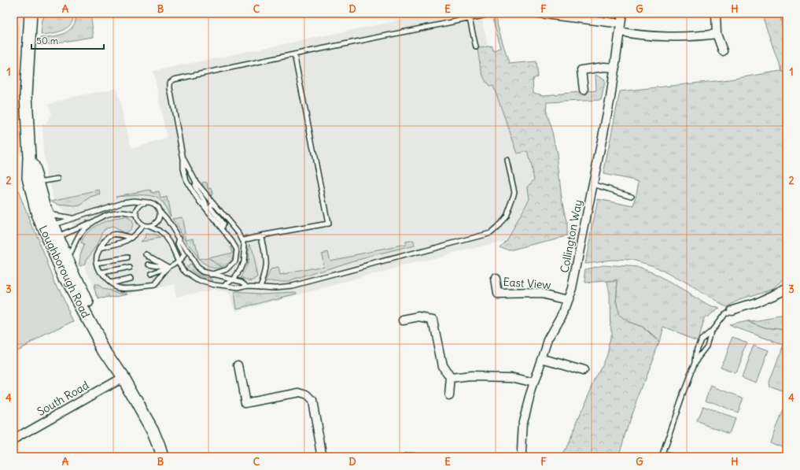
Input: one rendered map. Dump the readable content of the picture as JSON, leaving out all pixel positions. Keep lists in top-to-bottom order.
{
  "streets": {
    "main road": ["Loughborough Road"],
    "street": ["Collington Way", "East View", "South Road"]
  },
  "crossings": [
    ["Collington Way", "East View"],
    ["Loughborough Road", "South Road"]
  ],
  "scale_bar": "50 m",
  "grid": {
    "columns": [
      "A",
      "B",
      "C",
      "D",
      "E",
      "F",
      "G",
      "H"
    ],
    "rows": [
      "1",
      "2",
      "3",
      "4"
    ]
  }
}
